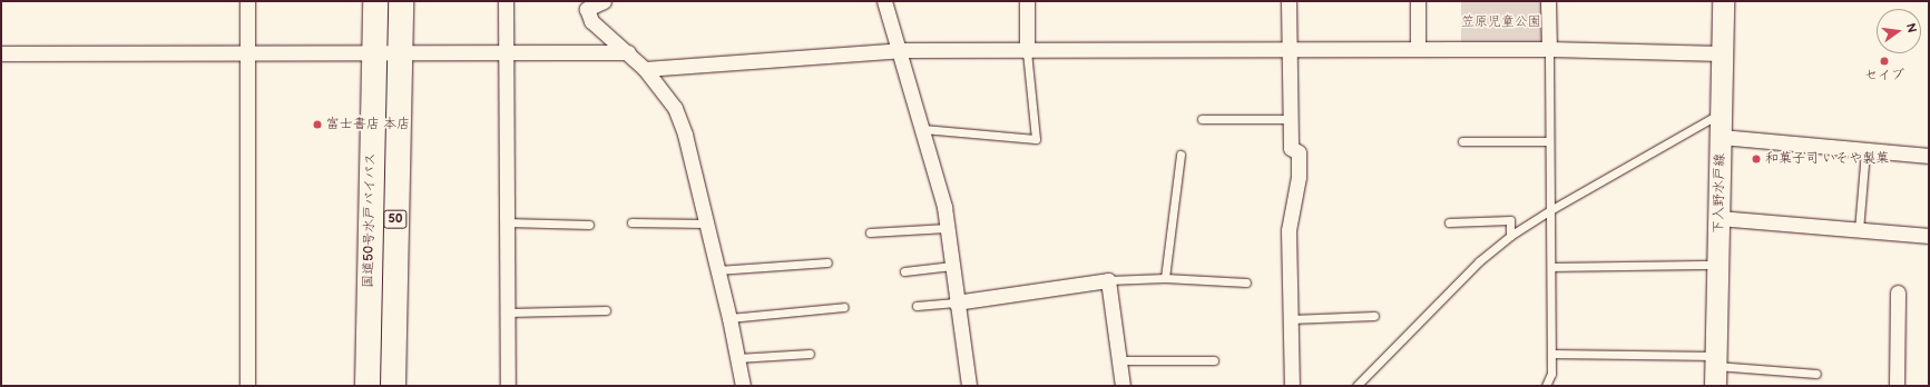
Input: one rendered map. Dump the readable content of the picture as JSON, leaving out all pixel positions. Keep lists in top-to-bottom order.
{
  "streets": {
    "highway": ["50", "国道50号水戸バイパス"],
    "main road": ["下入野水戸線"]
  },
  "parks": ["笠原児童公園"],
  "places": ["セイブ", "富士書店 本店", "和菓子司 いそや製菓"],
  "north": "right"
}
